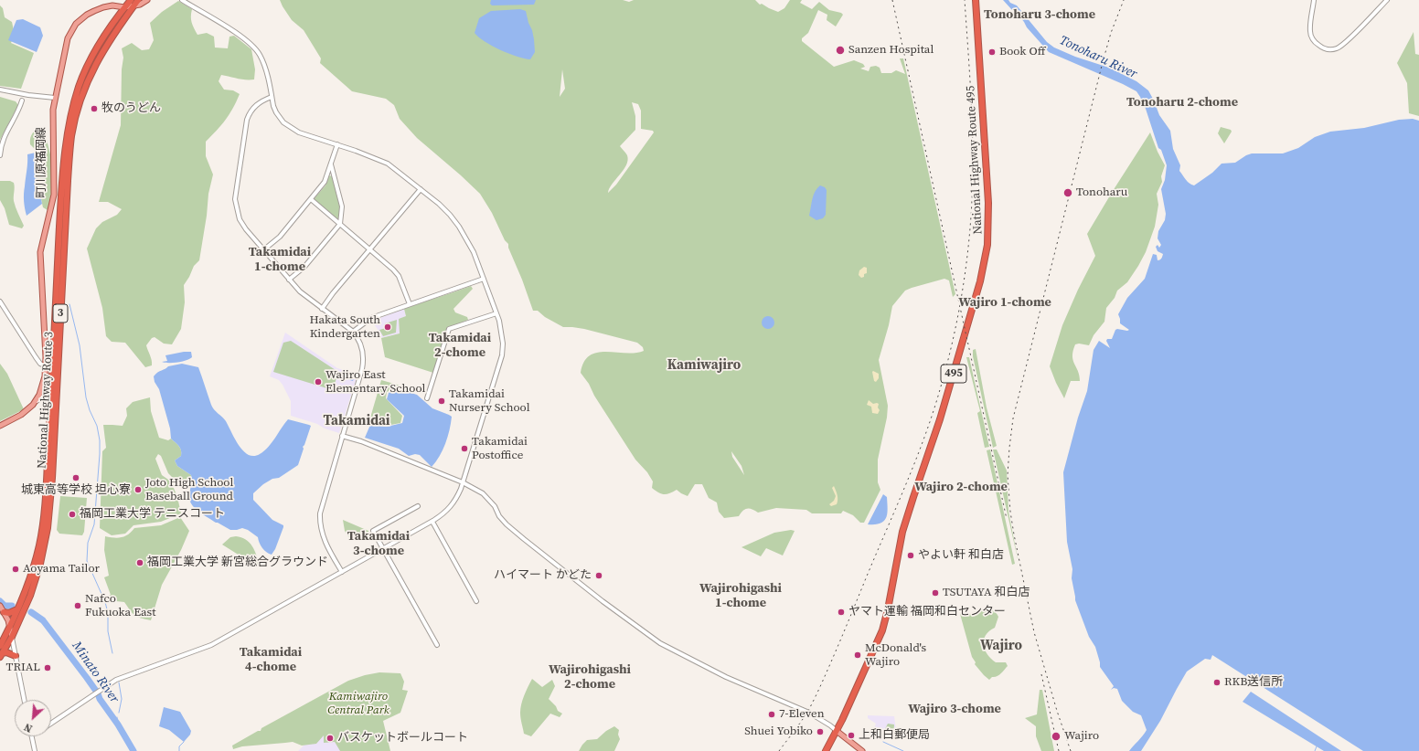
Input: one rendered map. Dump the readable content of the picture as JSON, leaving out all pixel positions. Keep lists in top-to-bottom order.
{
  "streets": {
    "highway": [
      "National Highway Route 495",
      "3",
      "495",
      "National Highway Route 3"
    ],
    "main road": ["町川原福岡線"]
  },
  "crossings": [
    ["町川原福岡線", "National Highway Route 3"]
  ],
  "districts": [
    "Tonoharu 3-chome",
    "Tonoharu 2-chome",
    "Takamidai 1-chome",
    "Wajiro 1-chome",
    "Takamidai 2-chome",
    "Kamiwajiro",
    "Takamidai",
    "Wajiro 2-chome",
    "Takamidai 3-chome",
    "Wajirohigashi 1-chome",
    "Wajiro",
    "Takamidai 4-chome",
    "Wajirohigashi 2-chome",
    "Wajiro 3-chome"
  ],
  "water": ["Tonoharu River", "Minato River"],
  "parks": ["Kamiwajiro Central Park"],
  "places": [
    "Sanzen Hospital",
    "Book Off",
    "牧のうどん",
    "Tonoharu",
    "Hakata South Kindergarten",
    "Wajiro East Elementary School",
    "Takamidai Nursery School",
    "Takamidai Postoffice",
    "城東高等学校 坦心寮",
    "Joto High School Baseball Ground",
    "福岡工業大学 テニスコート",
    "やよい軒 和白店",
    "福岡工業大学 新宮総合グラウンド",
    "Aoyama Tailor",
    "ハイマート かどた",
    "TSUTAYA 和白店",
    "Nafco Fukuoka East",
    "ヤマト運輸 福岡和白センター",
    "McDonald's Wajiro",
    "TRIAL",
    "RKB送信所",
    "7-Eleven",
    "Shuei Yobiko",
    "上和白郵便局",
    "Wajiro",
    "バスケットボールコート"
  ],
  "north": "bottom left"
}
